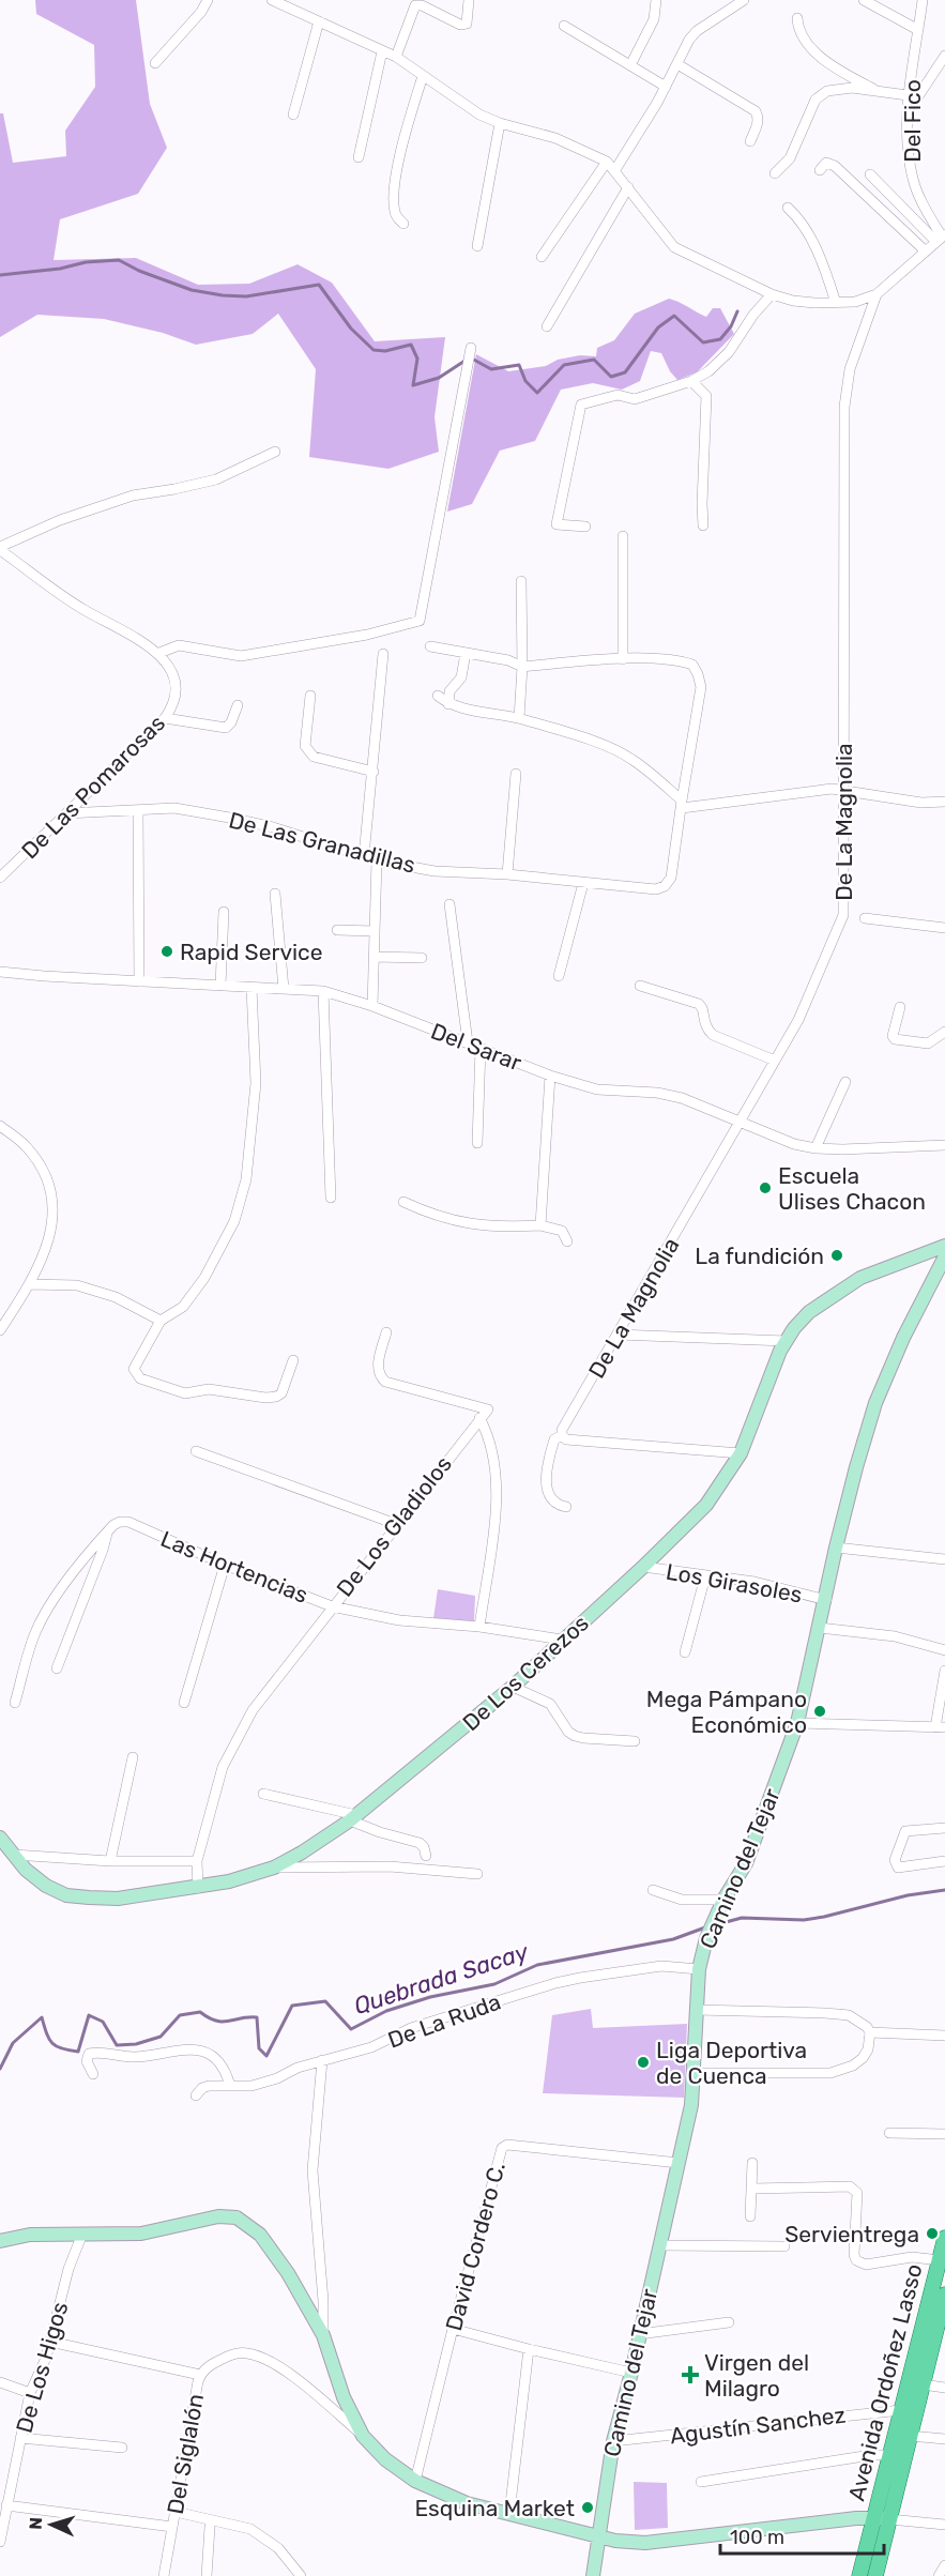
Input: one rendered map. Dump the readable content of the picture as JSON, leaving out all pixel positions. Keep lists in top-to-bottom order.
{
  "streets": {
    "main road": ["Avenida Ordoñez Lasso"],
    "street": [
      "Del Fico",
      "De Las Pomarosas",
      "De La Magnolia",
      "De Las Granadillas",
      "Del Sarar",
      "De Los Gladiolos",
      "Las Hortencias",
      "Los Girasoles",
      "De Los Cerezos",
      "Camino del Tejar",
      "De La Ruda",
      "David Cordero C.",
      "De Los Higos",
      "Agustín Sanchez",
      "Del Siglalón"
    ]
  },
  "crossings": [
    ["De Las Pomarosas", "De Las Granadillas"],
    ["De La Magnolia", "Del Sarar"],
    ["De Los Gladiolos", "Las Hortencias"],
    ["De Los Gladiolos", "De Los Cerezos"],
    ["Las Hortencias", "De Los Cerezos"],
    ["Los Girasoles", "De Los Cerezos"],
    ["Los Girasoles", "Camino del Tejar"],
    ["Camino del Tejar", "De La Ruda"],
    ["Camino del Tejar", "David Cordero C."],
    ["Camino del Tejar", "Agustín Sanchez"],
    ["Avenida Ordoñez Lasso", "Agustín Sanchez"]
  ],
  "water": ["Quebrada Sacay"],
  "places": {
    "other": [
      "Rapid Service",
      "Escuela Ulises Chacon",
      "La fundición",
      "Mega Pámpano Económico",
      "Liga Deportiva de Cuenca",
      "Servientrega",
      "Esquina Market"
    ],
    "health": ["Virgen del Milagro"]
  },
  "scale_bar": "100 m",
  "north": "left"
}
